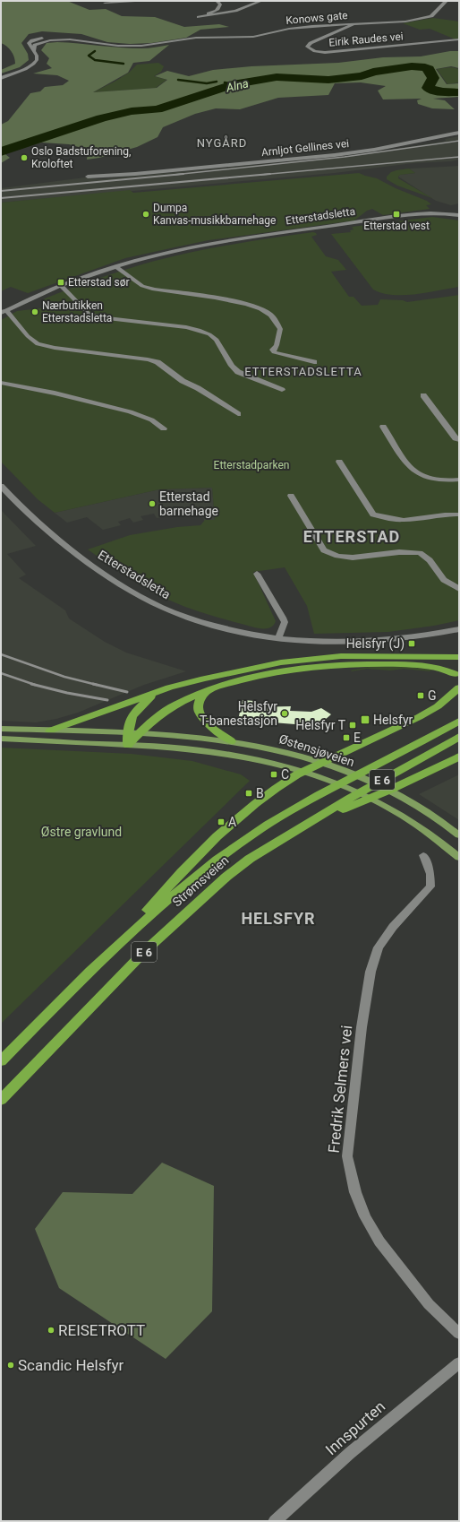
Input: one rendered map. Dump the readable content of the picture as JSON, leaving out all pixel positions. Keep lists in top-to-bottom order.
{
  "streets": {
    "highway": ["E 6", "Strømsveien"],
    "main road": ["Østensjøveien"],
    "street": [
      "Konows gate",
      "Eirik Raudes vei",
      "Arnljot Gellines vei",
      "Etterstadsletta",
      "Fredrik Selmers vei",
      "Innspurten"
    ]
  },
  "crossings": [
    ["Konows gate", "Eirik Raudes vei"]
  ],
  "districts": [
    "NYGÅRD",
    "ETTERSTADSLETTA",
    "ETTERSTAD",
    "HELSFYR"
  ],
  "water": ["Alna"],
  "parks": ["Etterstadparken", "Østre gravlund"],
  "places": {
    "other": [
      "Oslo Badstuforening, Kroloftet",
      "Dumpa Kanvas-musikkbarnehage",
      "Nærbutikken Etterstadsletta",
      "Etterstad barnehage",
      "Helsfyr T-banestasjon",
      "REISETROTT",
      "Scandic Helsfyr"
    ],
    "transit": [
      "Etterstad vest",
      "Etterstad sør",
      "Helsfyr (J)",
      "G",
      "Helsfyr",
      "Helsfyr T",
      "E",
      "C",
      "B",
      "A"
    ]
  }
}
